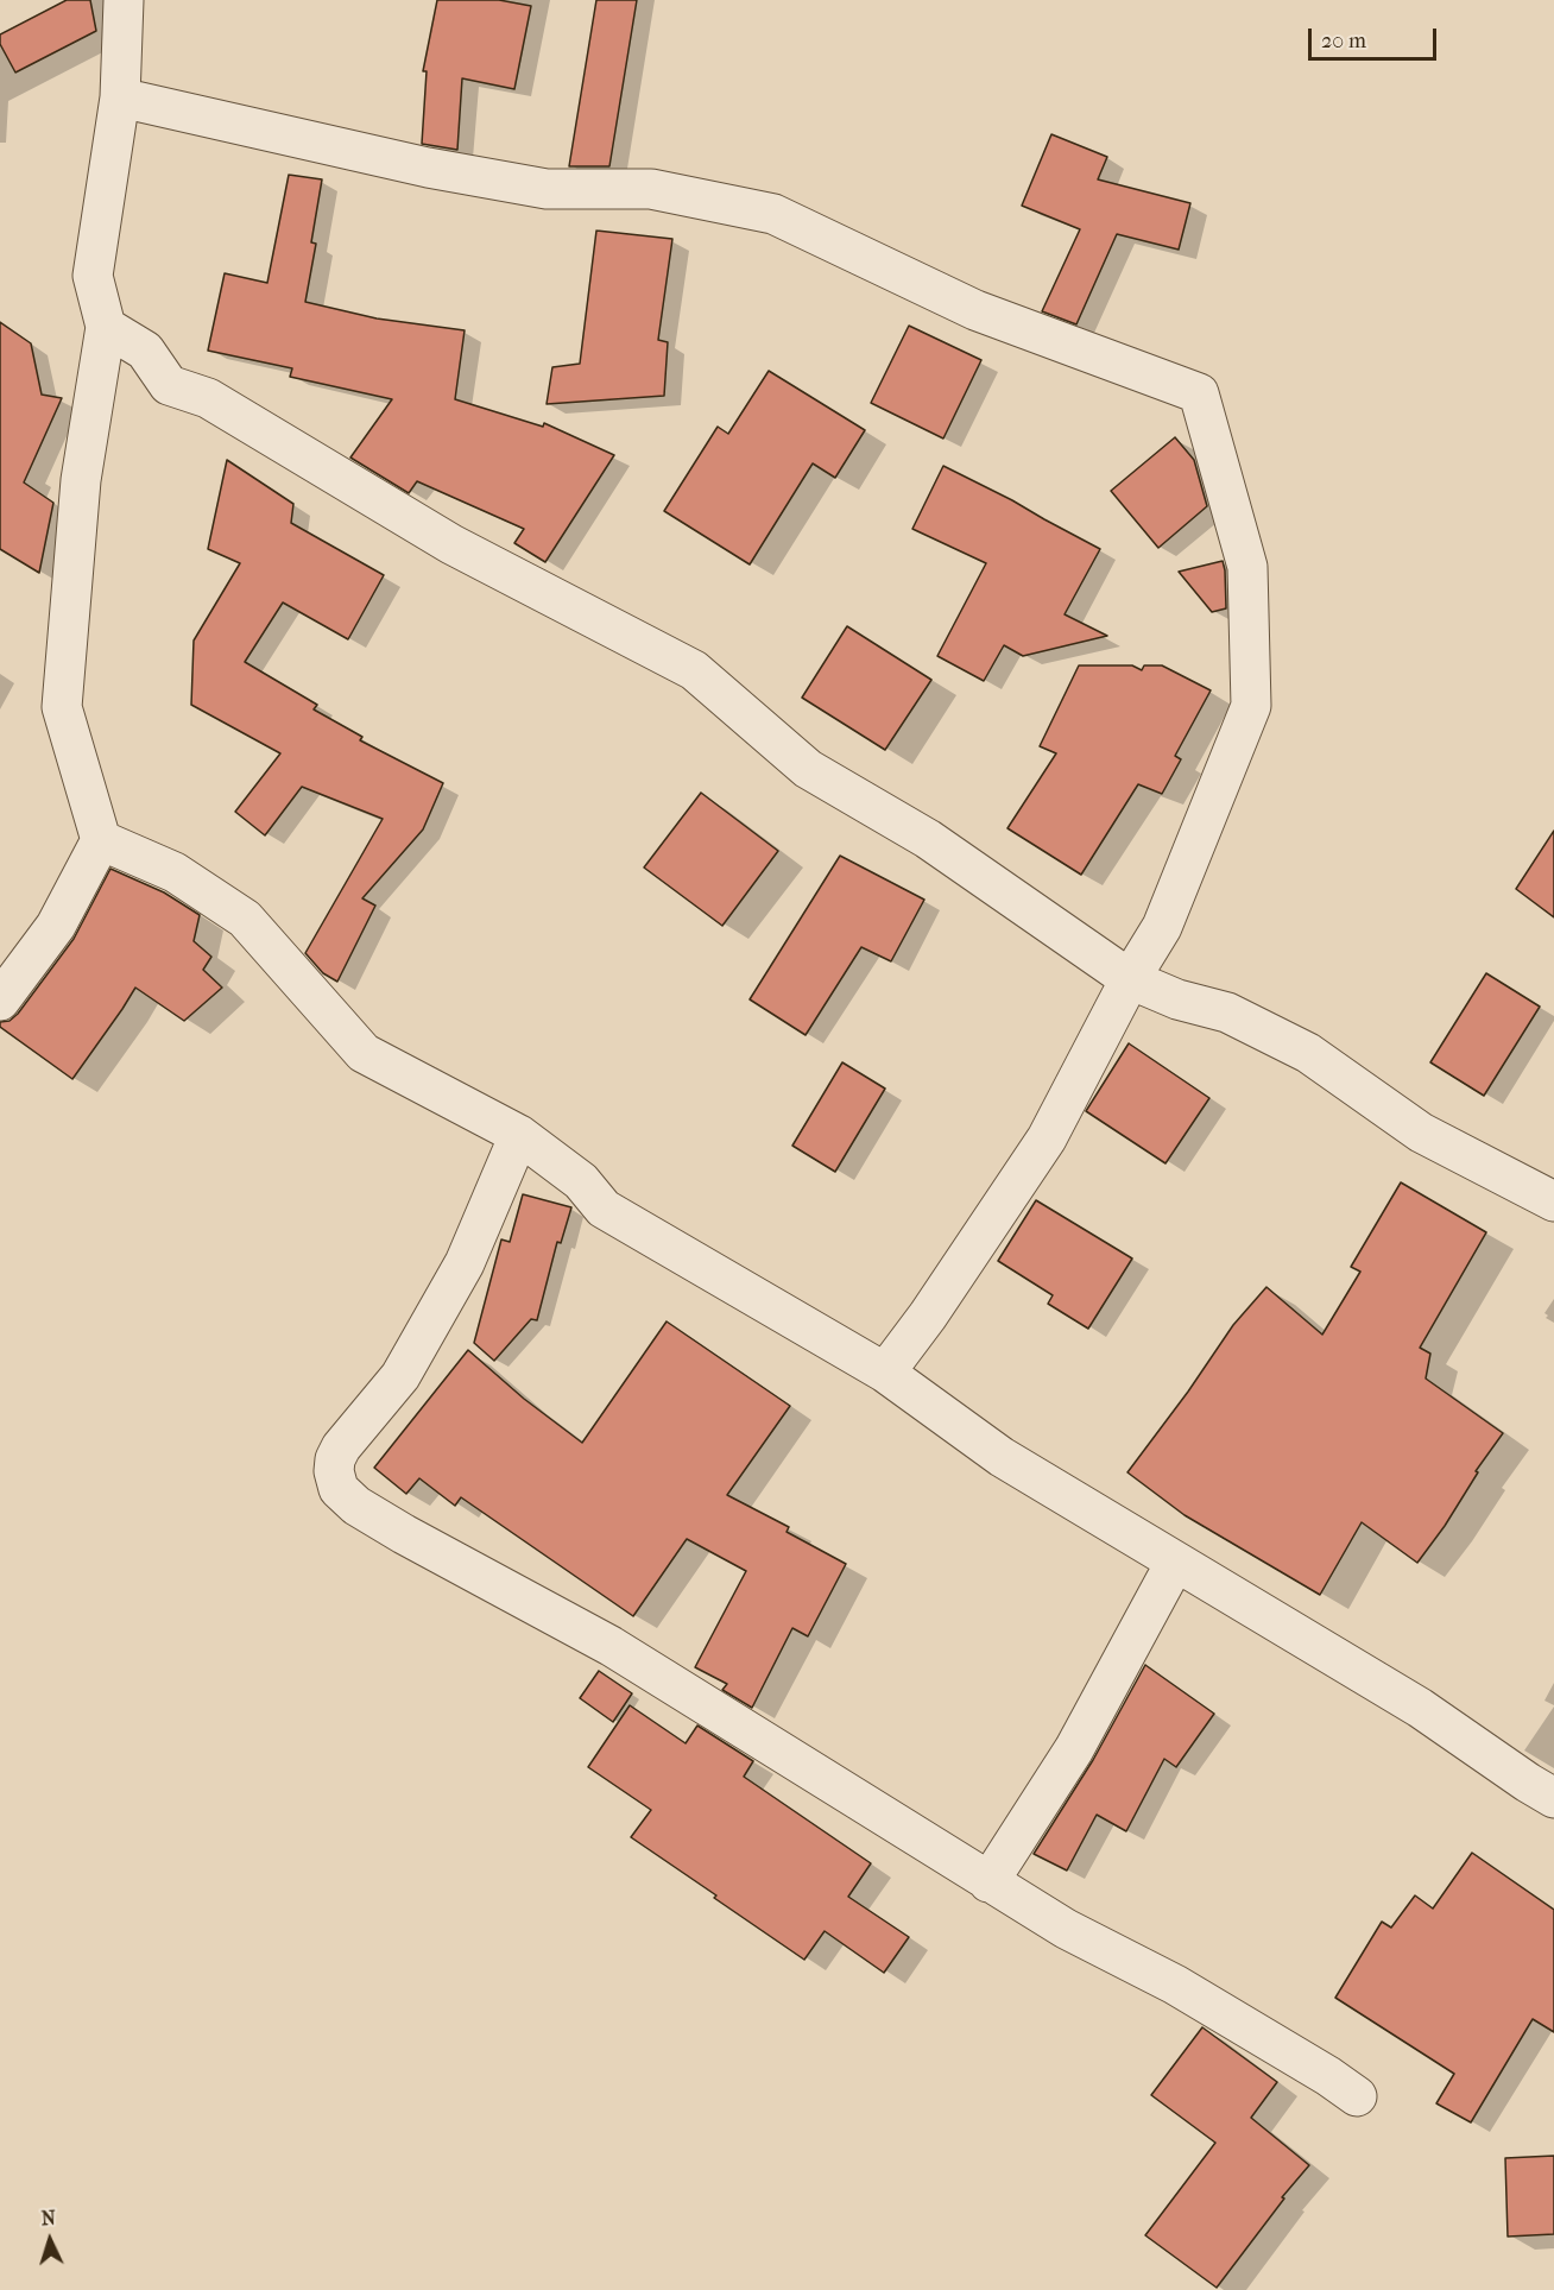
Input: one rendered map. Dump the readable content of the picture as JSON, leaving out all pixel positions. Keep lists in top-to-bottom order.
{
  "scale_bar": "20 m",
  "north": "top"
}
